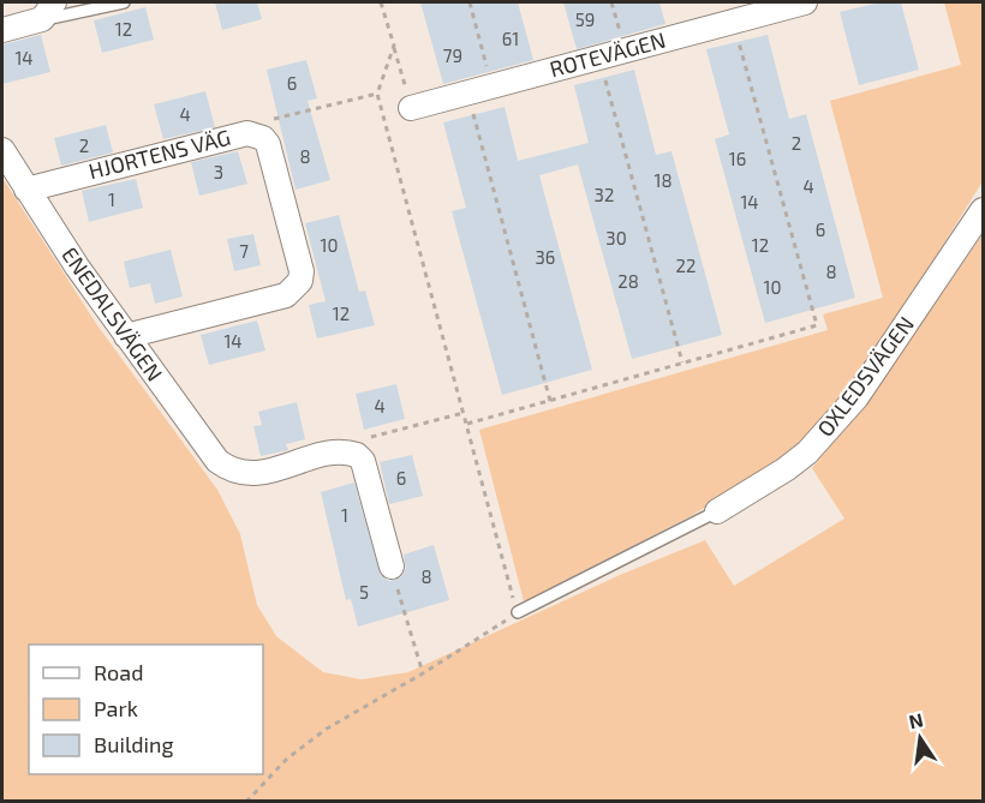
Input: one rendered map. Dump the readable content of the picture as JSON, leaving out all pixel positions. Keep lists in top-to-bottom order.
{
  "streets": {
    "street": [
      "ROTEVÄGEN",
      "HJORTENS VÄG",
      "ENEDALSVÄGEN",
      "OXLEDSVÄGEN"
    ]
  },
  "crossings": [
    ["HJORTENS VÄG", "ENEDALSVÄGEN"]
  ],
  "house_numbers": [
    "59",
    "12",
    "61",
    "79",
    "14",
    "6",
    "4",
    "2",
    "2",
    "8",
    "16",
    "3",
    "18",
    "4",
    "32",
    "1",
    "14",
    "6",
    "30",
    "10",
    "12",
    "7",
    "36",
    "22",
    "8",
    "28",
    "10",
    "12",
    "14",
    "4",
    "6",
    "1",
    "8",
    "5"
  ],
  "legend": ["Road", "Park", "Building"],
  "north": "top"
}
